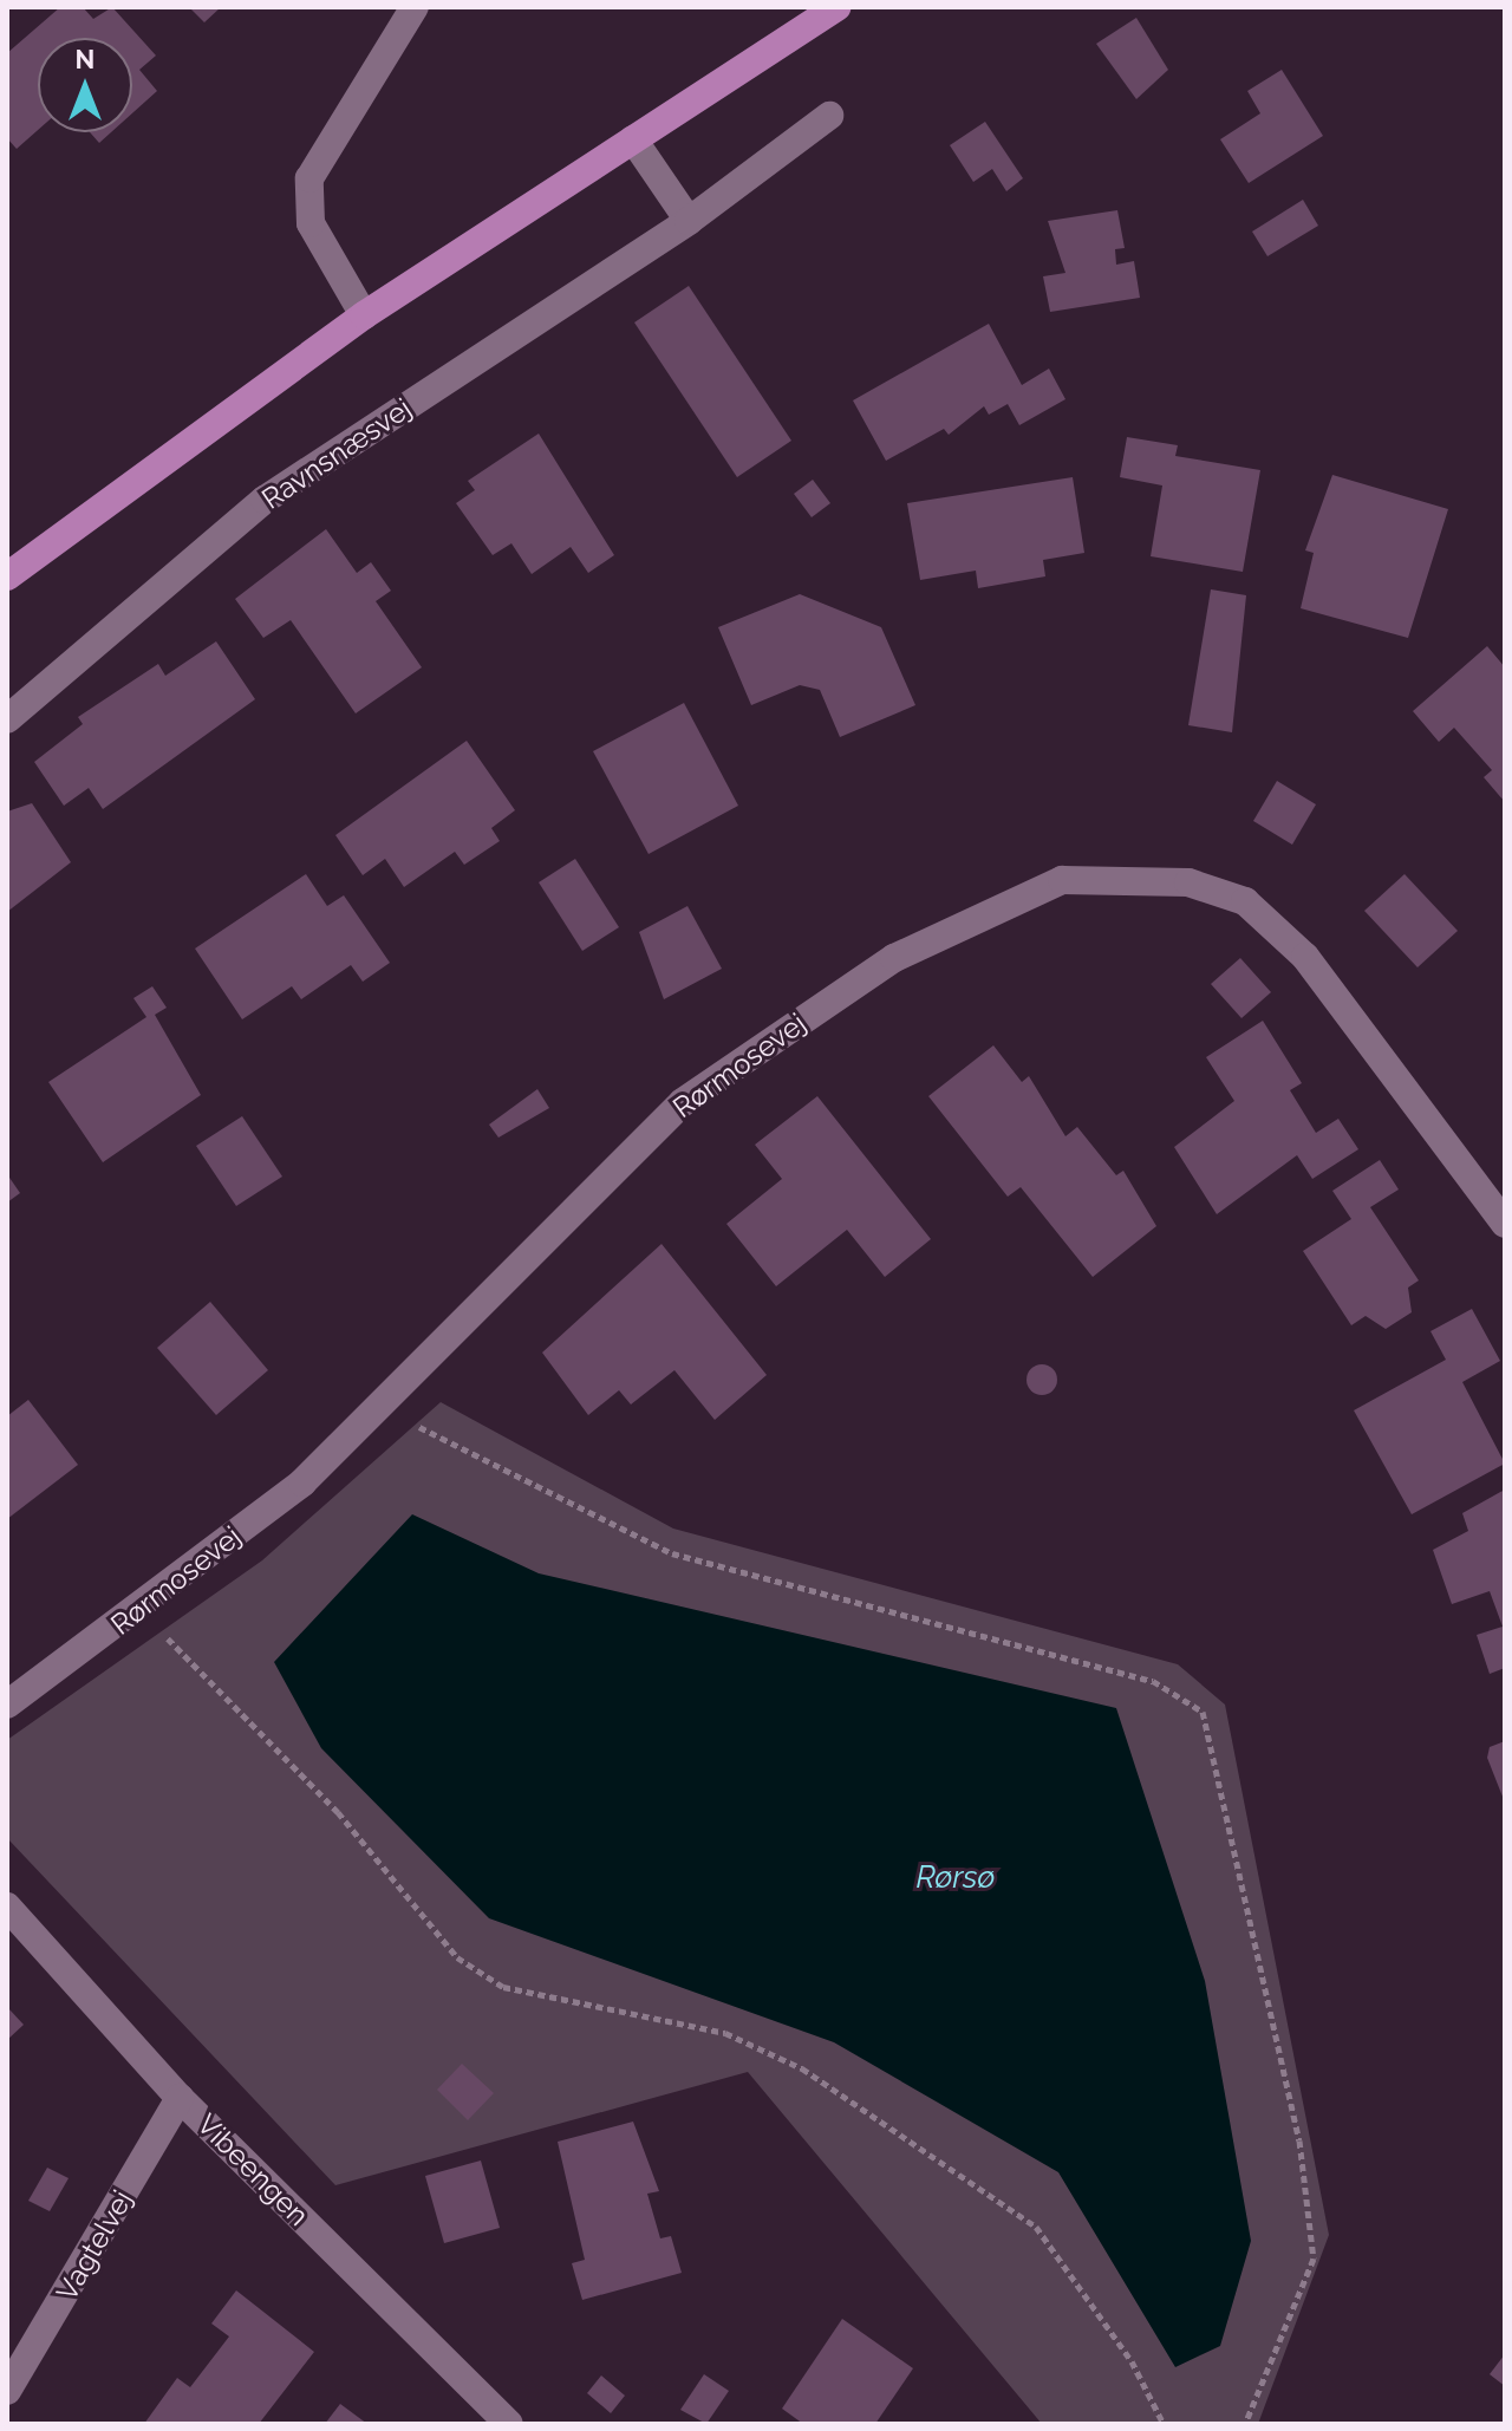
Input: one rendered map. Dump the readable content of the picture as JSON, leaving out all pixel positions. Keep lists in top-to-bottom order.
{
  "streets": {
    "street": [
      "Ravnsnæsvej",
      "Rørmosevej",
      "Vibeengen",
      "Vagtelvej"
    ]
  },
  "crossings": [
    ["Vibeengen", "Vagtelvej"]
  ],
  "water": ["Rørsø"],
  "north": "top"
}
